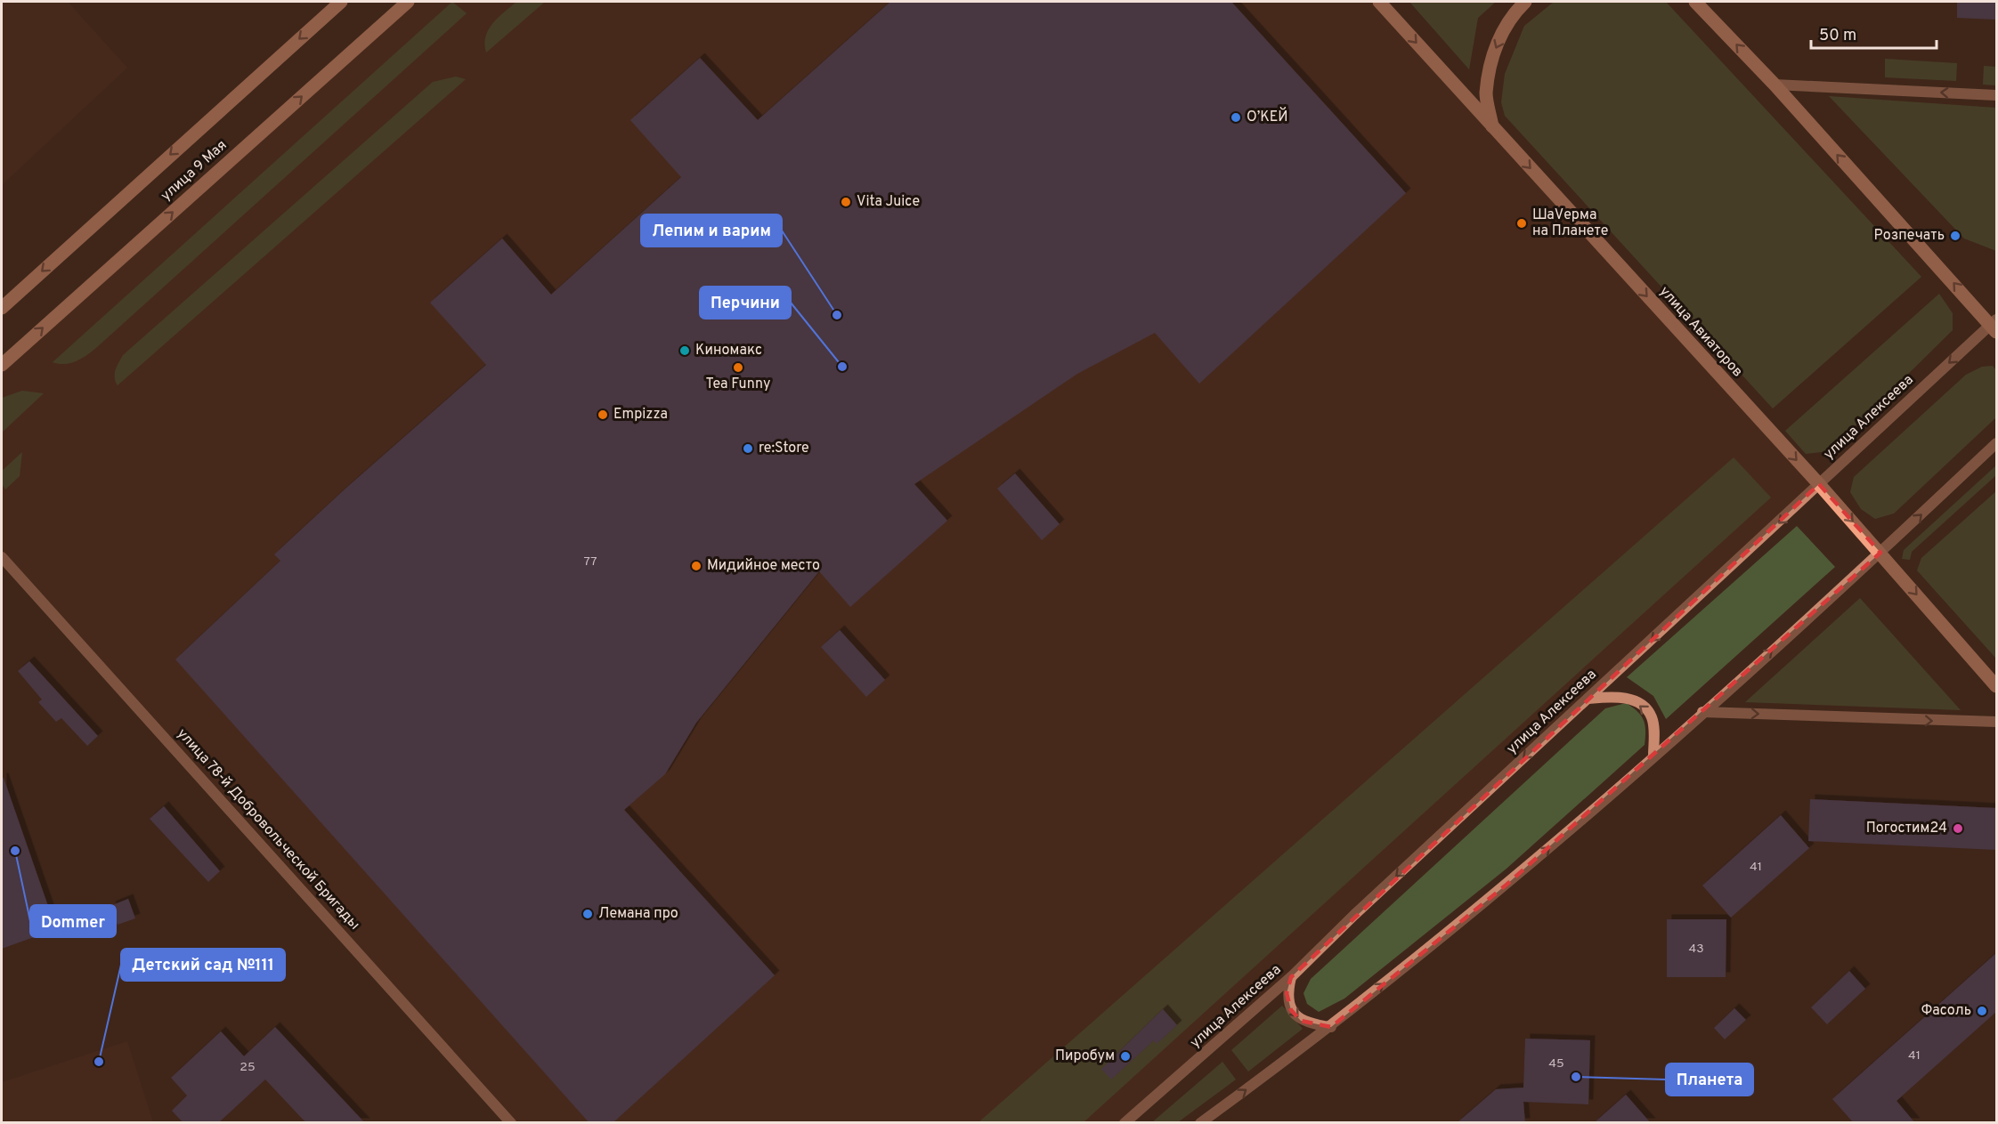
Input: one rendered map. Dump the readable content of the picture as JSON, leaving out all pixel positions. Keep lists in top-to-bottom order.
{
  "streets": {
    "main road": ["улица 9 Мая", "улица Авиаторов"],
    "street": ["улица Алексеева", "улица 78-й Добровольческой Бригады"]
  },
  "crossings": [
    ["улица Авиаторов", "улица Алексеева"]
  ],
  "one_way": ["улица Авиаторов"],
  "places": [
    "О’КЕЙ",
    "Vita Juice",
    "ШаVерма на Планете",
    "Розпечать",
    "Лепим и варим",
    "Киномакс",
    "Перчини",
    "Tea Funny",
    "Empizza",
    "re:Store",
    "Мидийное место",
    "Погостим24",
    "Dommer",
    "Лемана про",
    "Фасоль",
    "Пиробум",
    "Детский сад №111",
    "Планета"
  ],
  "house_numbers": [
    "77",
    "41",
    "43",
    "41",
    "45",
    "25"
  ],
  "scale_bar": "50 m"
}
